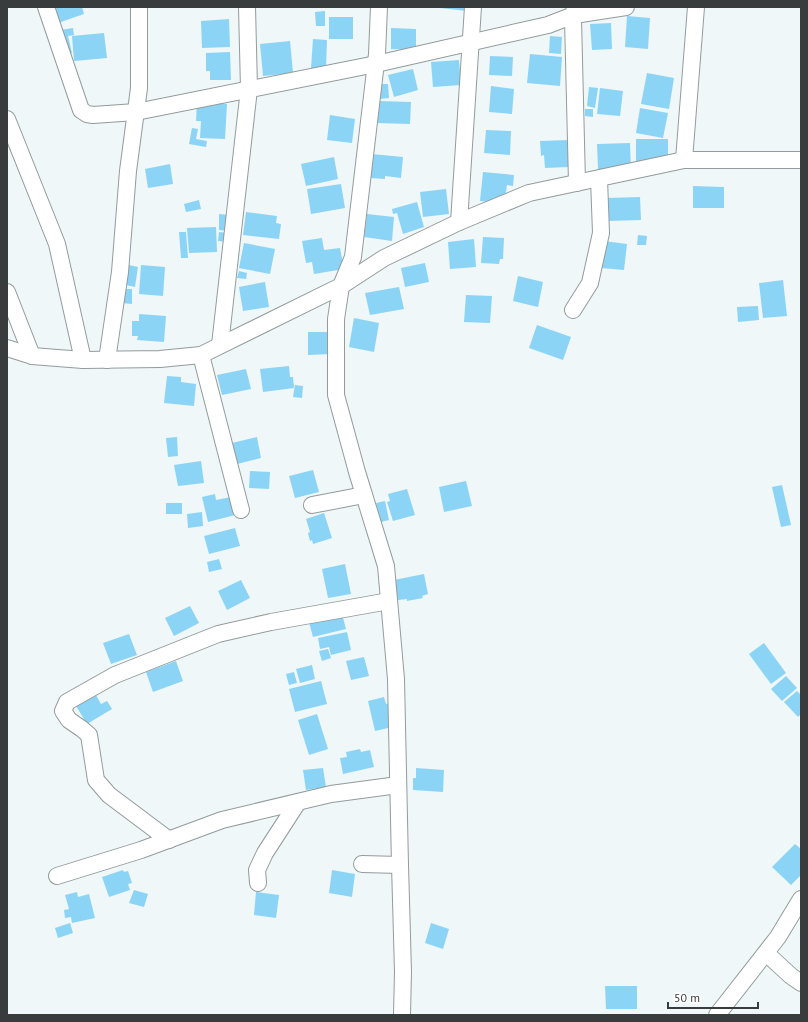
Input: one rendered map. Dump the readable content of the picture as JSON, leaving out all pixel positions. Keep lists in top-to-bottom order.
{
  "scale_bar": "50 m"
}
